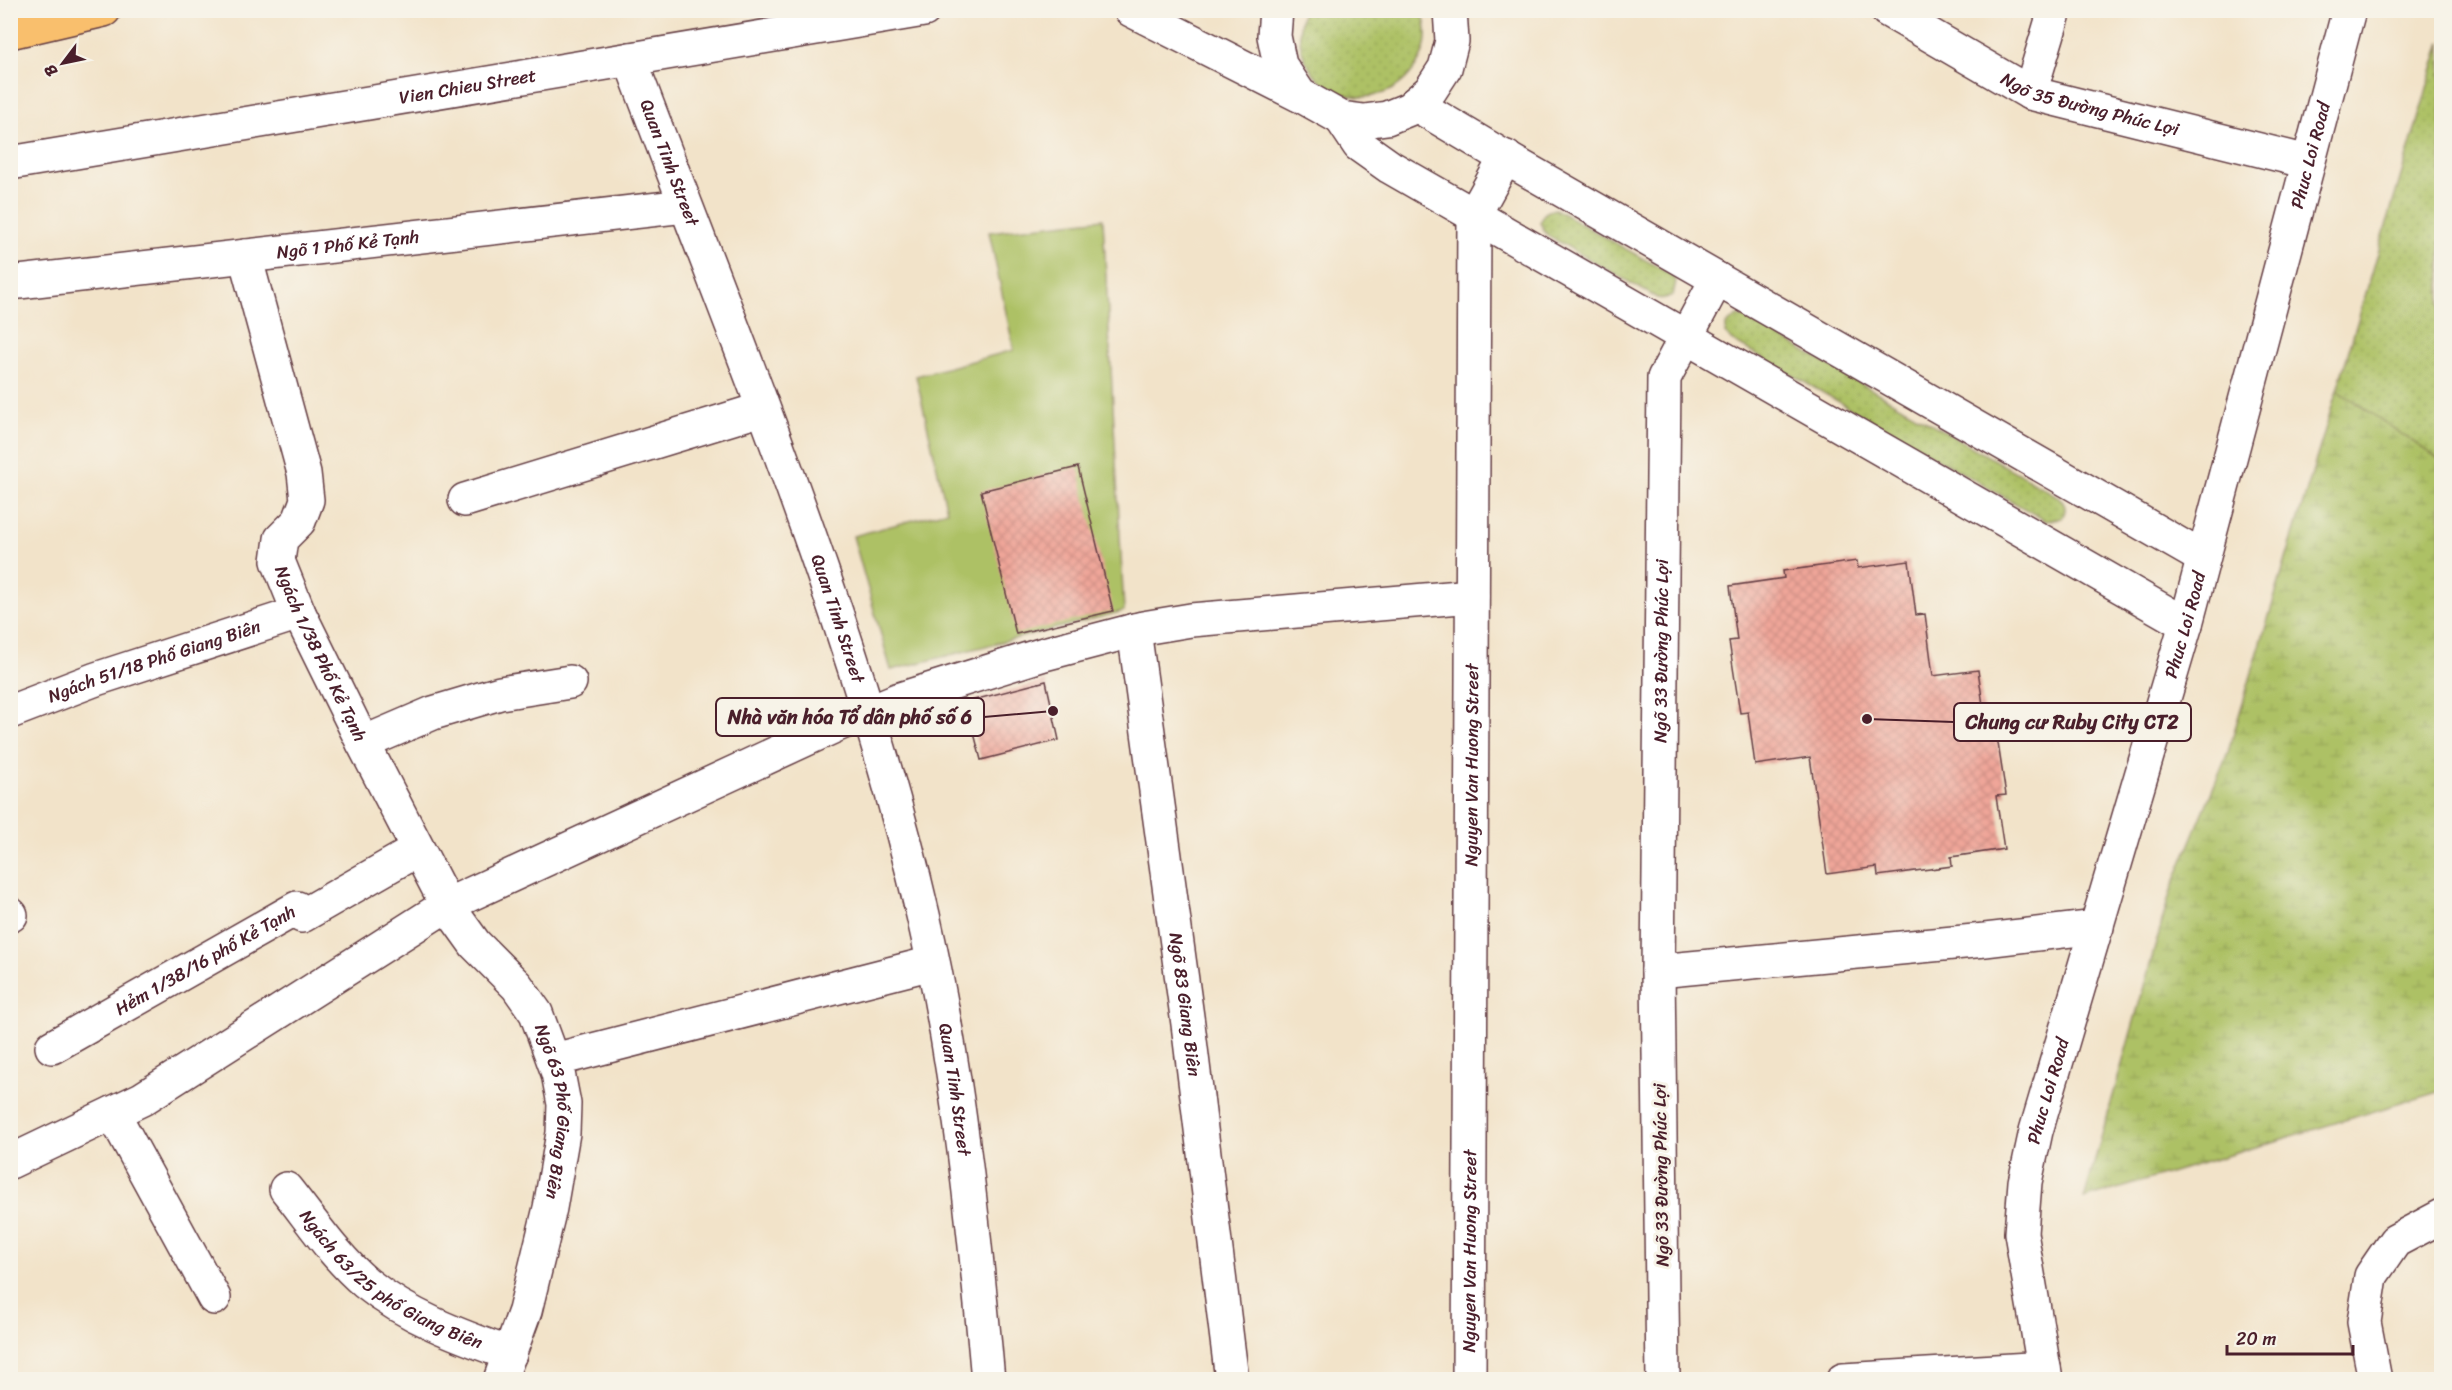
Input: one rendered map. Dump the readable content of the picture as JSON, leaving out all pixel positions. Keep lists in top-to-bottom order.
{
  "streets": {
    "street": [
      "Vien Chieu Street",
      "Ngõ 35 Đường Phúc Lợi",
      "Phuc Loi Road",
      "Quan Tinh Street",
      "Ngõ 1 Phố Kẻ Tạnh",
      "Ngõ 33 Đường Phúc Lợi",
      "Ngách 1/38 Phố Kẻ Tạnh",
      "Ngách 51/18 Phố Giang Biên",
      "Nguyen Van Huong Street",
      "Hẻm 1/38/16 phố Kẻ Tạnh",
      "Ngõ 83 Giang Biên",
      "Ngõ 63 Phố Giang Biên",
      "Ngách 63/25 phố Giang Biên"
    ]
  },
  "crossings": [
    ["Vien Chieu Street", "Quan Tinh Street"],
    ["Ngõ 35 Đường Phúc Lợi", "Phuc Loi Road"],
    ["Quan Tinh Street", "Ngõ 1 Phố Kẻ Tạnh"],
    ["Ngõ 1 Phố Kẻ Tạnh", "Ngách 1/38 Phố Kẻ Tạnh"],
    ["Ngách 1/38 Phố Kẻ Tạnh", "Ngách 51/18 Phố Giang Biên"],
    ["Ngách 1/38 Phố Kẻ Tạnh", "Hẻm 1/38/16 phố Kẻ Tạnh"],
    ["Ngách 1/38 Phố Kẻ Tạnh", "Ngõ 63 Phố Giang Biên"],
    ["Ngõ 63 Phố Giang Biên", "Ngách 63/25 phố Giang Biên"]
  ],
  "places": ["Nhà văn hóa Tổ dân phố số 6", "Chung cư Ruby City CT2"],
  "scale_bar": "20 m",
  "north": "bottom left"
}
